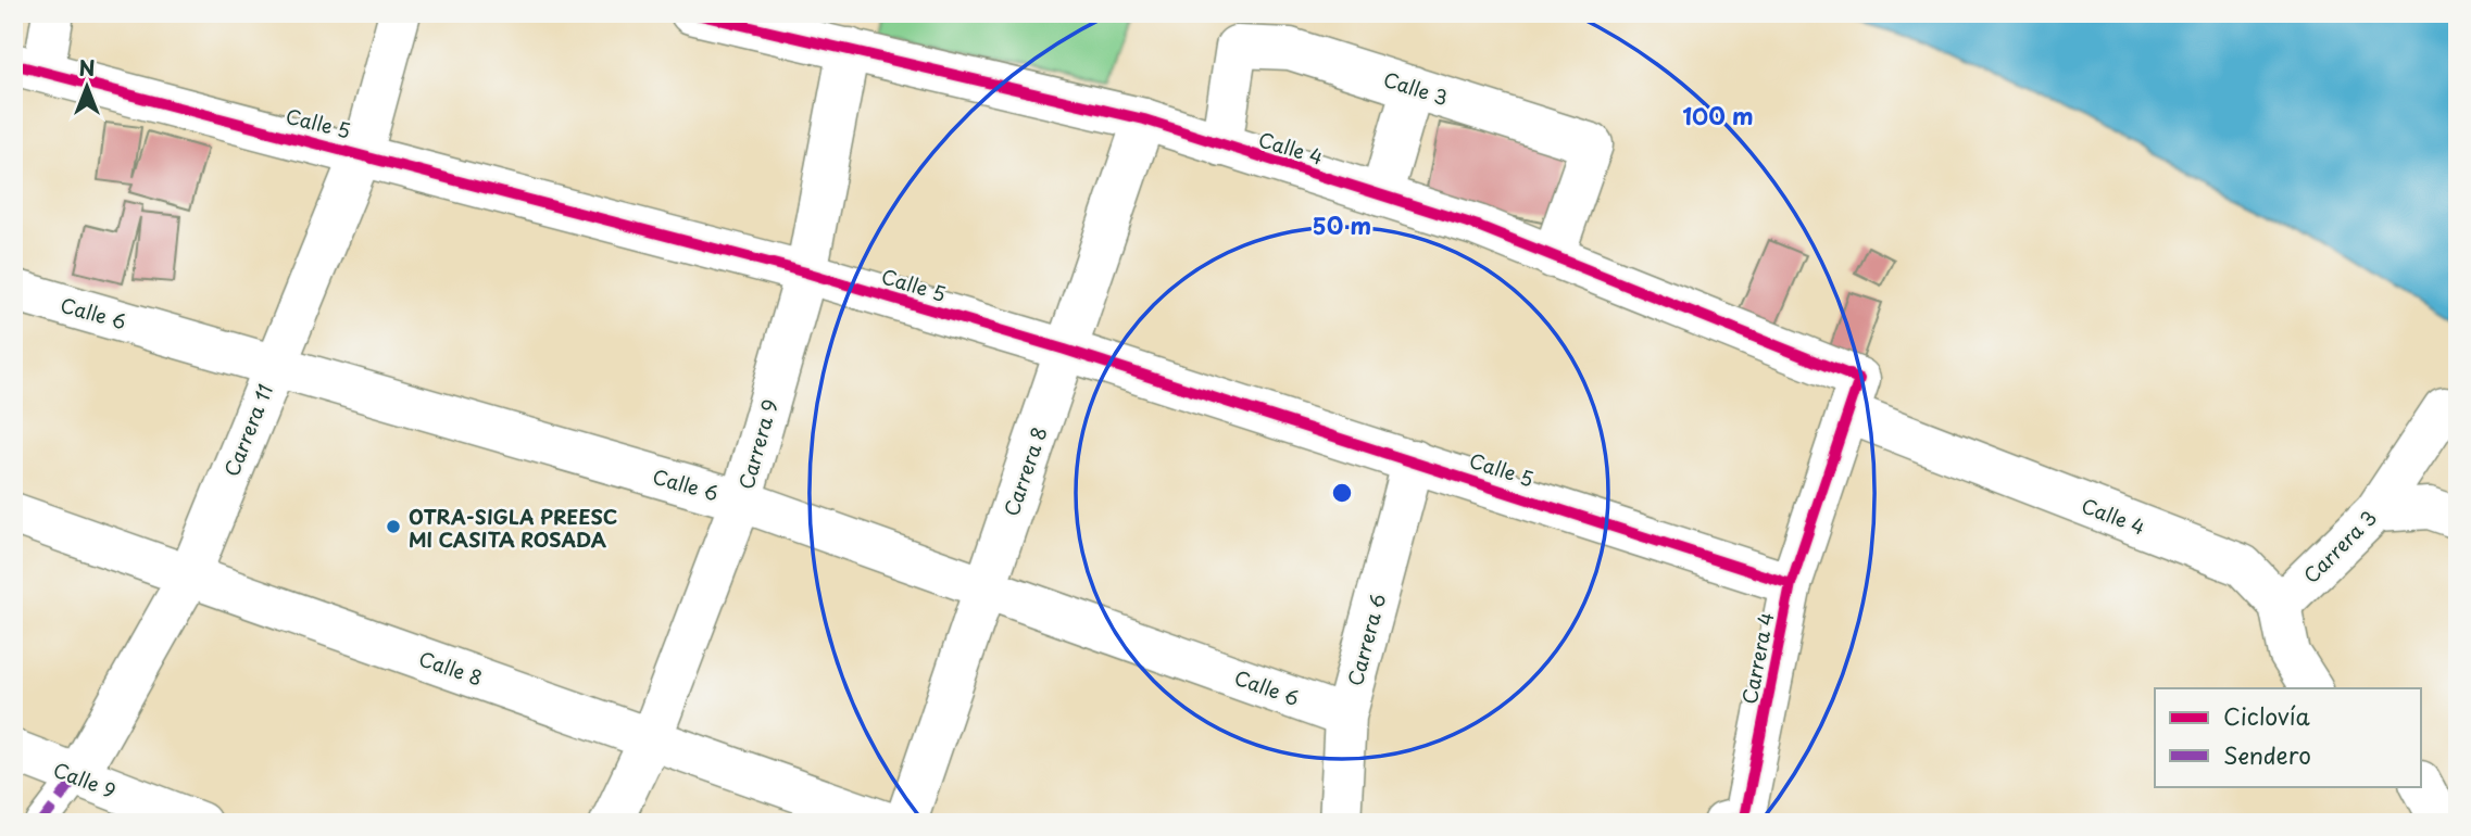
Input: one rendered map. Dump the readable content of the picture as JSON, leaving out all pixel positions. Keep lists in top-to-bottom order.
{
  "streets": {
    "street": [
      "Calle 3",
      "Calle 5",
      "Calle 4",
      "Calle 6",
      "Carrera 11",
      "Carrera 9",
      "Carrera 8",
      "Carrera 3",
      "Carrera 6",
      "Carrera 4",
      "Calle 8",
      "Calle 9"
    ]
  },
  "crossings": [
    ["Calle 3", "Calle 4"],
    ["Calle 5", "Carrera 11"],
    ["Calle 5", "Carrera 9"],
    ["Calle 5", "Carrera 8"],
    ["Calle 5", "Carrera 6"],
    ["Calle 5", "Carrera 4"],
    ["Calle 4", "Carrera 9"],
    ["Calle 4", "Carrera 8"],
    ["Calle 4", "Carrera 3"],
    ["Calle 4", "Carrera 4"],
    ["Calle 6", "Carrera 11"],
    ["Calle 6", "Carrera 9"],
    ["Calle 6", "Carrera 8"],
    ["Calle 6", "Carrera 6"],
    ["Carrera 11", "Calle 8"],
    ["Carrera 11", "Calle 9"],
    ["Carrera 9", "Calle 8"]
  ],
  "places": ["OTRA-SIGLA PREESC MI CASITA ROSADA"],
  "legend": ["Ciclovía", "Sendero"],
  "north": "top",
  "rings": ["100 m", "50 m"]
}
